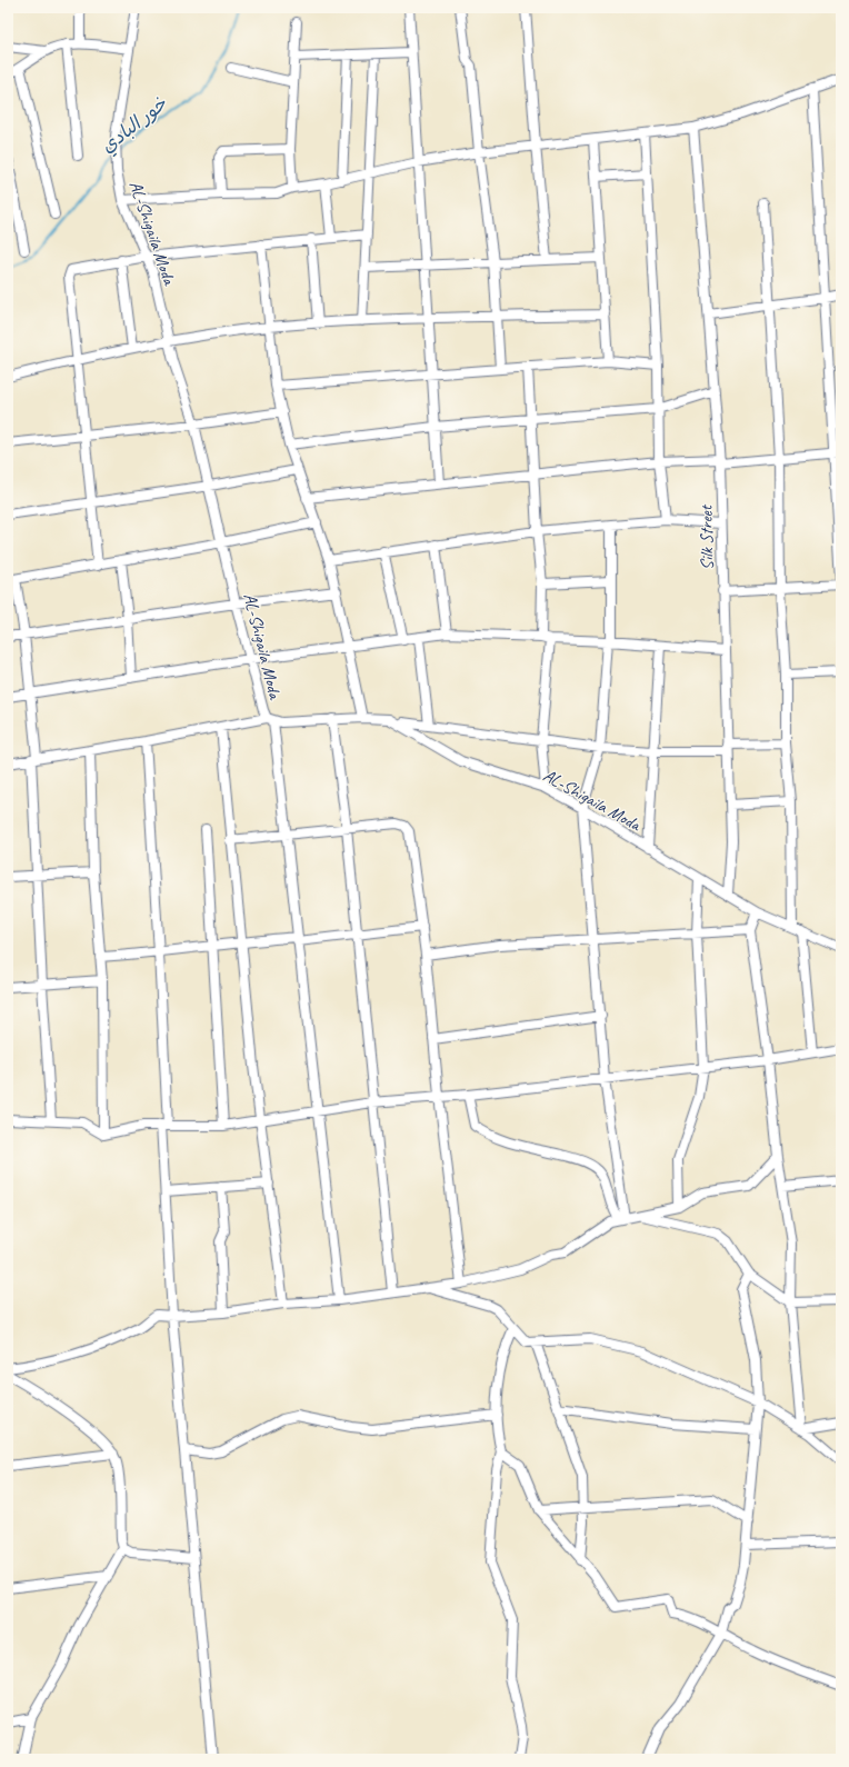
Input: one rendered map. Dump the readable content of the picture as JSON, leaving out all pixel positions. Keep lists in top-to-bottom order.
{
  "streets": {
    "street": ["AL-Shigaila Moda", "Silk Street"]
  },
  "crossings": [
    ["AL-Shigaila Moda", "Silk Street"]
  ],
  "water": ["خور البادي"]
}
